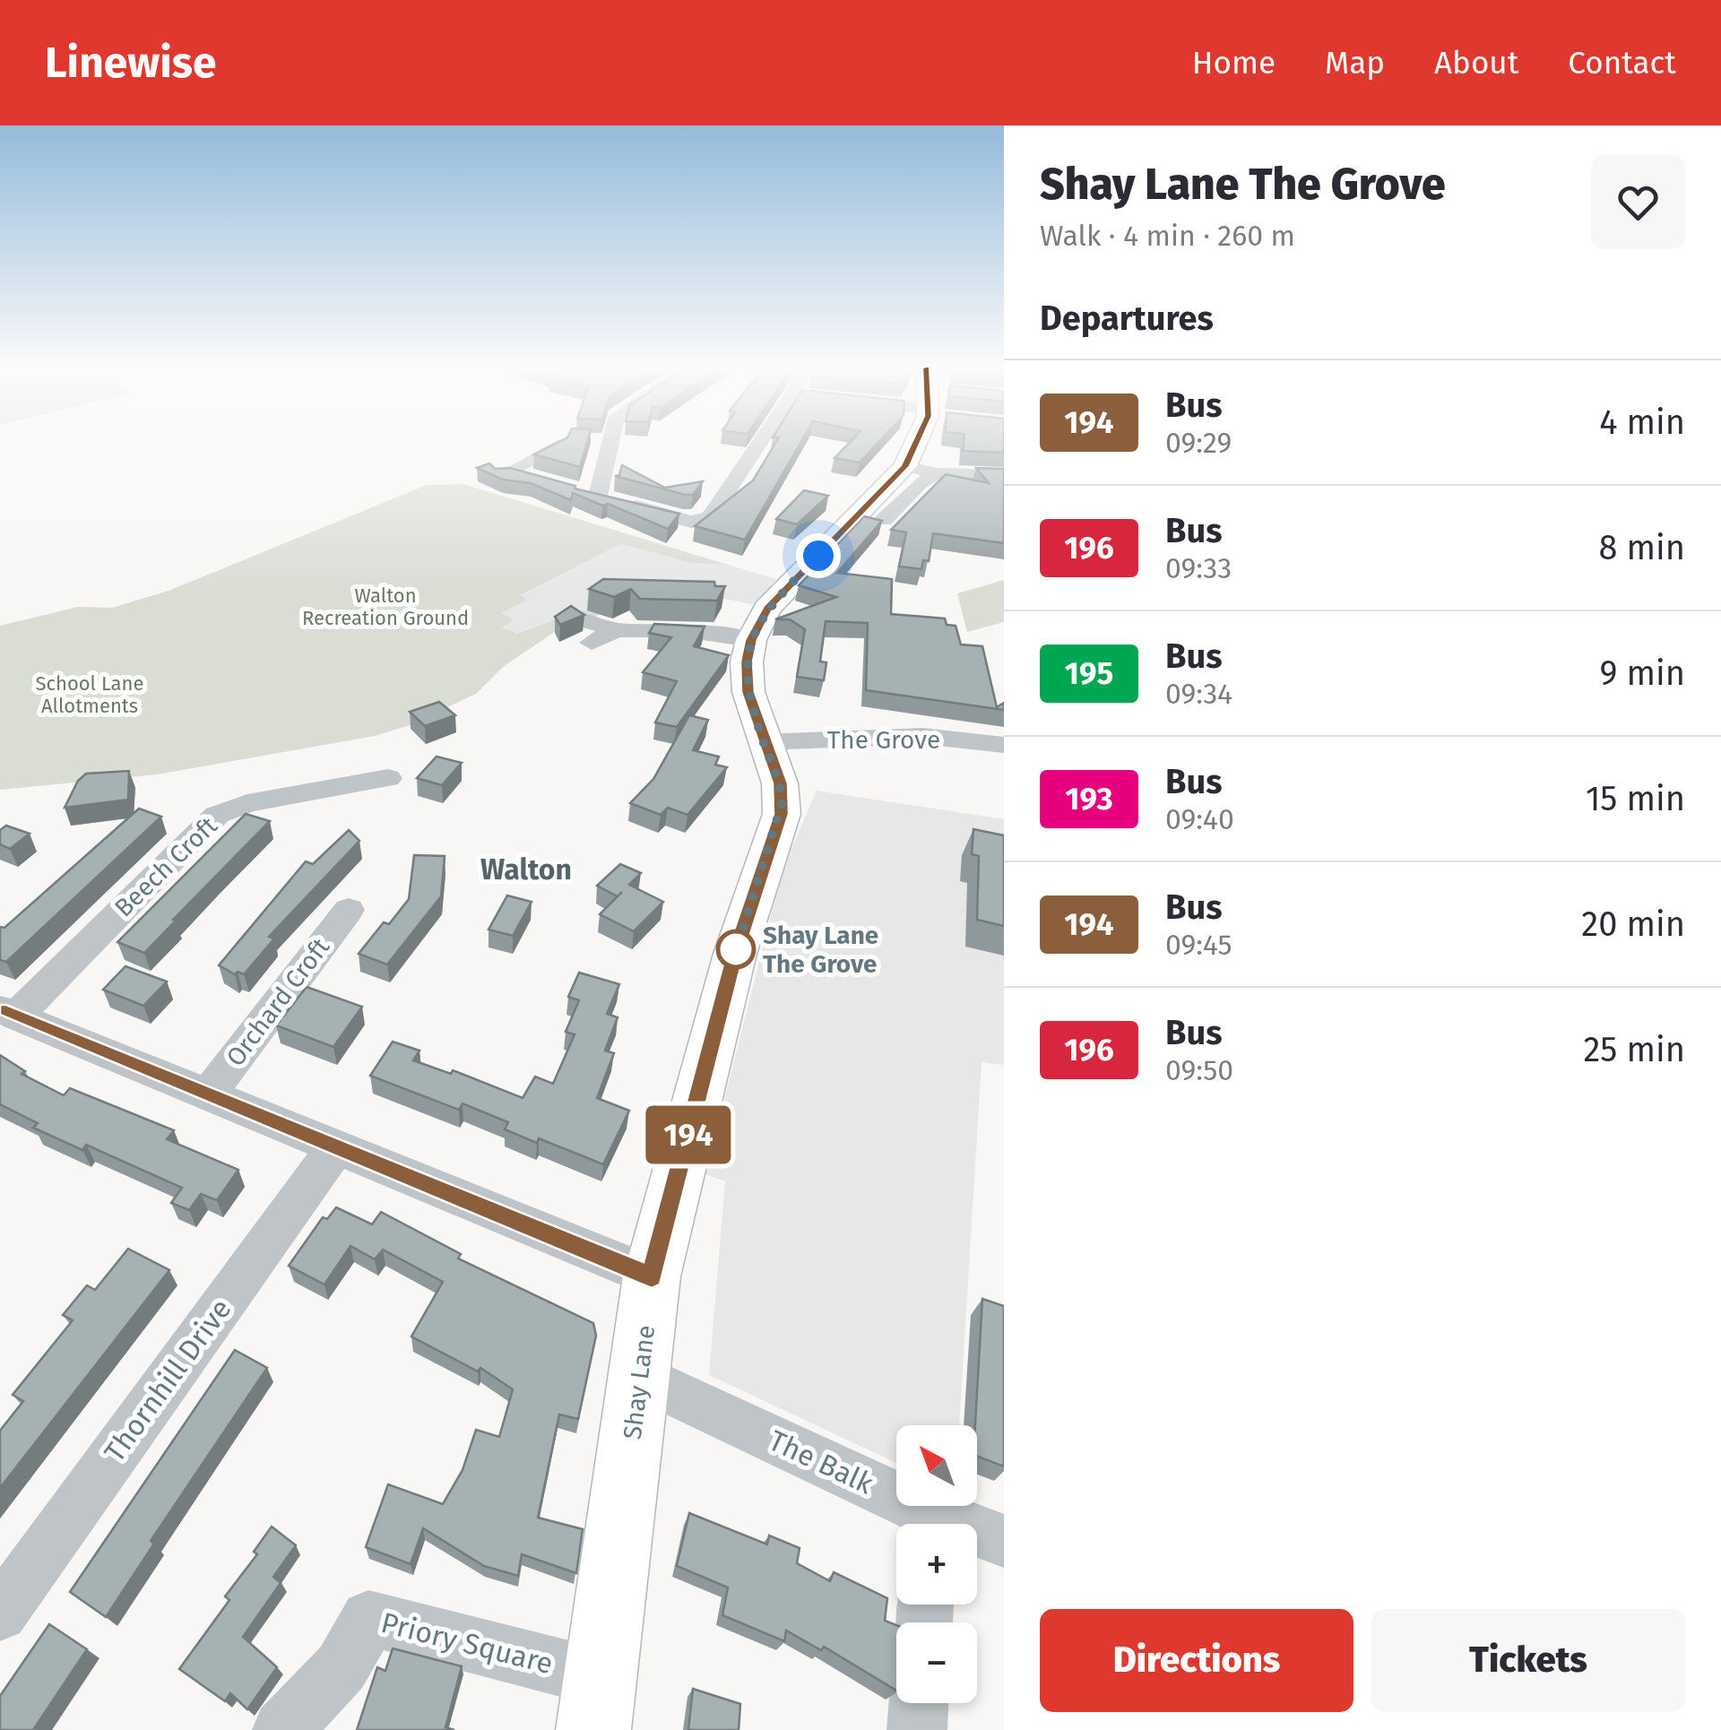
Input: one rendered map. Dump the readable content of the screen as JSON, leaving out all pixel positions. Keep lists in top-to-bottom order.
{
  "streets": {
    "main road": ["Shay Lane"],
    "street": [
      "The Grove",
      "Beech Croft",
      "Orchard Croft",
      "Thornhill Drive",
      "The Balk",
      "Priory Square"
    ]
  },
  "crossings": [
    ["The Grove", "Shay Lane"],
    ["Shay Lane", "The Balk"],
    ["Shay Lane", "Priory Square"]
  ],
  "districts": ["Walton"],
  "parks": ["Walton Recreation Ground", "School Lane Allotments"],
  "places": ["Shay Lane The Grove"],
  "lines": ["bus line 194"],
  "north": "top left",
  "page": {
    "header": "Linewise",
    "nav": [
      "Home",
      "Map",
      "About",
      "Contact"
    ],
    "on_map": "194",
    "heading": [
      ["Shay Lane The Grove", "Walk · 4 min · 260 m"],
      "Departures"
    ],
    "list": [
      {
        "mark": "194",
        "name": "Bus",
        "note": "09:29",
        "value": "4 min"
      },
      {
        "mark": "196",
        "name": "Bus",
        "note": "09:33",
        "value": "8 min"
      },
      {
        "mark": "195",
        "name": "Bus",
        "note": "09:34",
        "value": "9 min"
      },
      {
        "mark": "193",
        "name": "Bus",
        "note": "09:40",
        "value": "15 min"
      },
      {
        "mark": "194",
        "name": "Bus",
        "note": "09:45",
        "value": "20 min"
      },
      {
        "mark": "196",
        "name": "Bus",
        "note": "09:50",
        "value": "25 min"
      }
    ],
    "map_buttons": ["+", "−"],
    "buttons": ["Directions", "Tickets"]
  }
}
